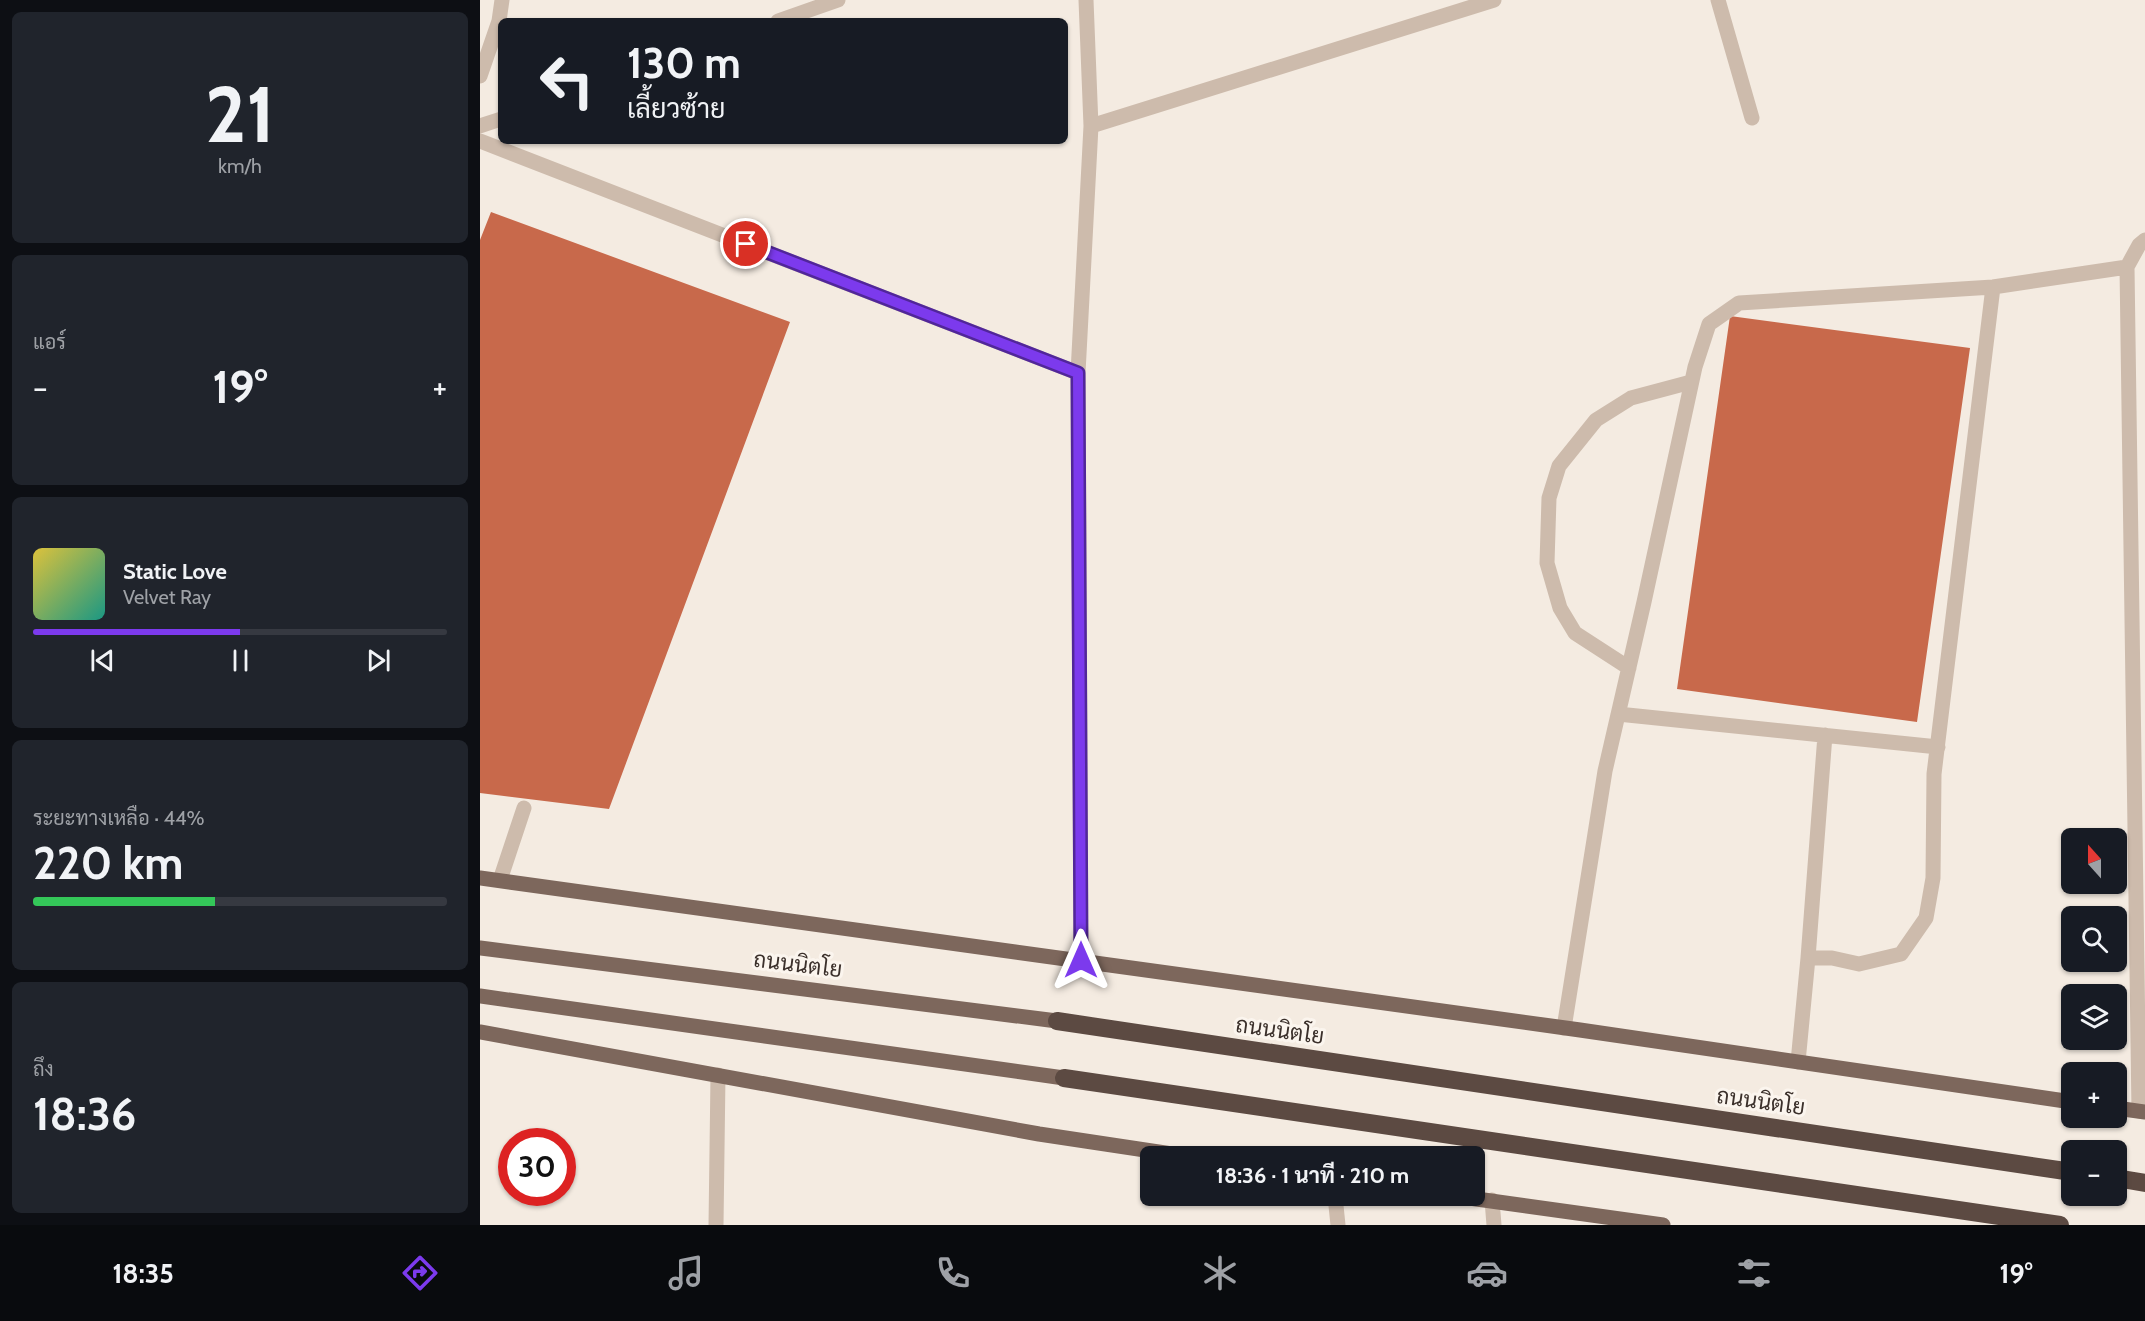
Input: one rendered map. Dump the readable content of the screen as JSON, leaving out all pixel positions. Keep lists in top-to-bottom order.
{
  "streets": {
    "highway": ["ถนนนิตโย"]
  },
  "north": "top",
  "page": {
    "tile": [
      ["21", "km/h"],
      "แอร์",
      ["ระยะทางเหลือ · 44%", "220 km"],
      ["ถึง", "18:36"]
    ],
    "turn": ["130 m", "เลี้ยวซ้าย"],
    "heat": ["−", "19°", "+"],
    "song": ["Static Love", "Velvet Ray"],
    "map_buttons": ["+", "−"],
    "limit": "30",
    "trip": "18:36 · 1 นาที · 210 m",
    "tabs": ["18:35", "19°"]
  }
}
